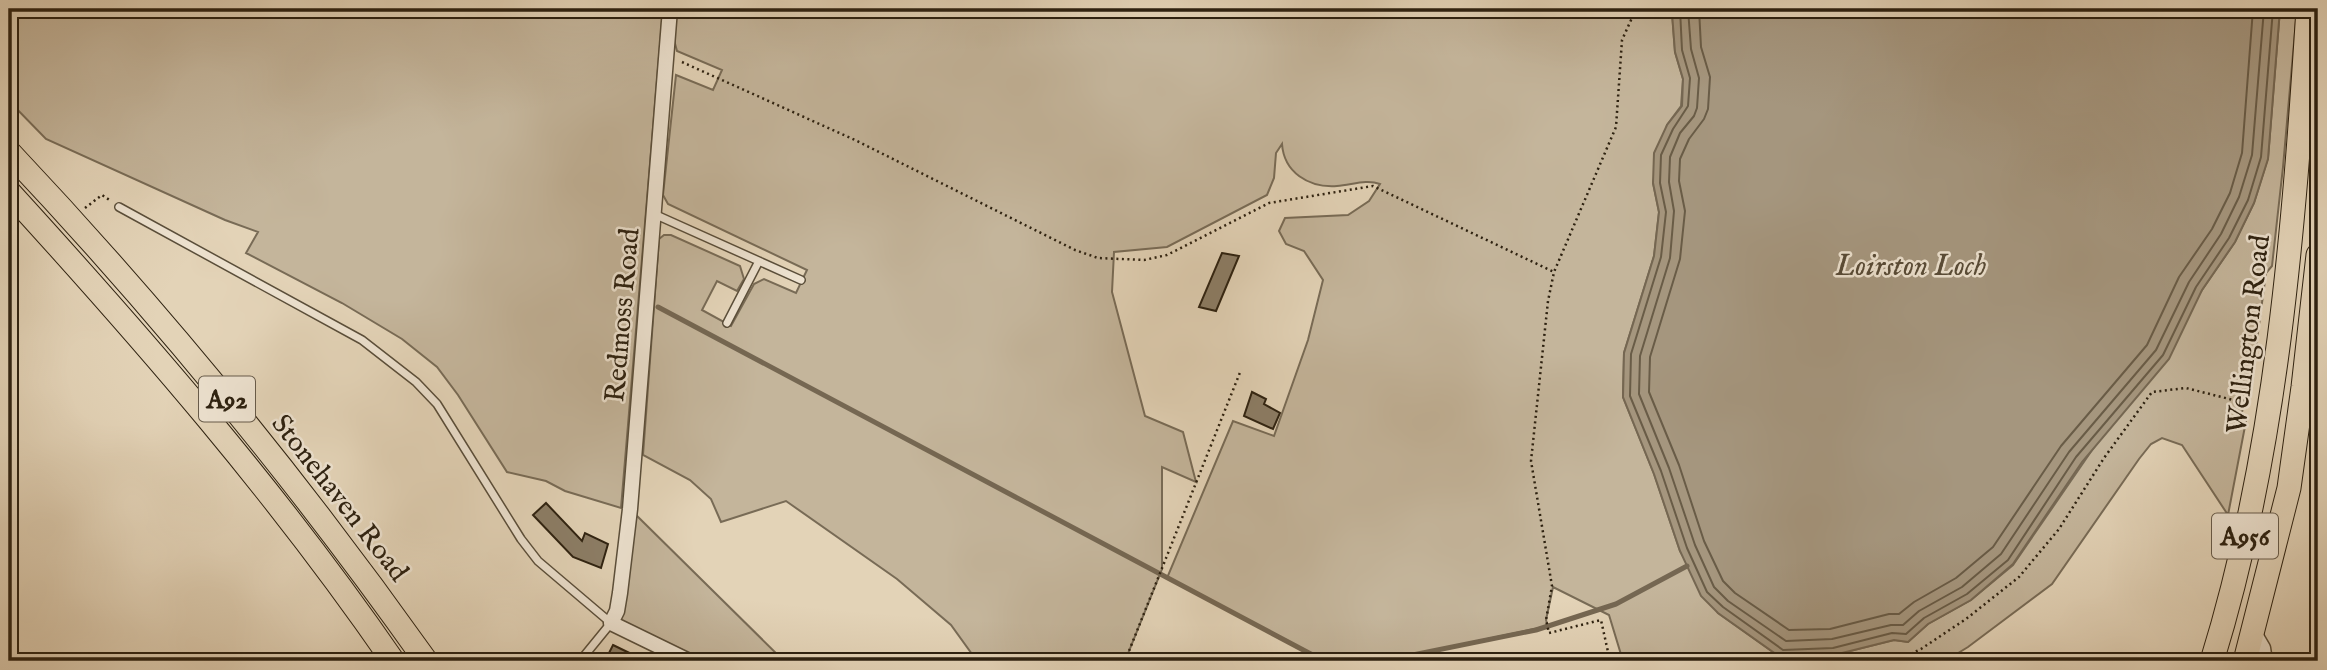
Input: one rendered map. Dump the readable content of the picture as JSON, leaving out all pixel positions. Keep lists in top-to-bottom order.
{
  "streets": {
    "main road": [
      "Wellington Road",
      "A92",
      "Stonehaven Road",
      "A956"
    ],
    "street": ["Redmoss Road"]
  },
  "water": ["Loirston Loch"]
}
